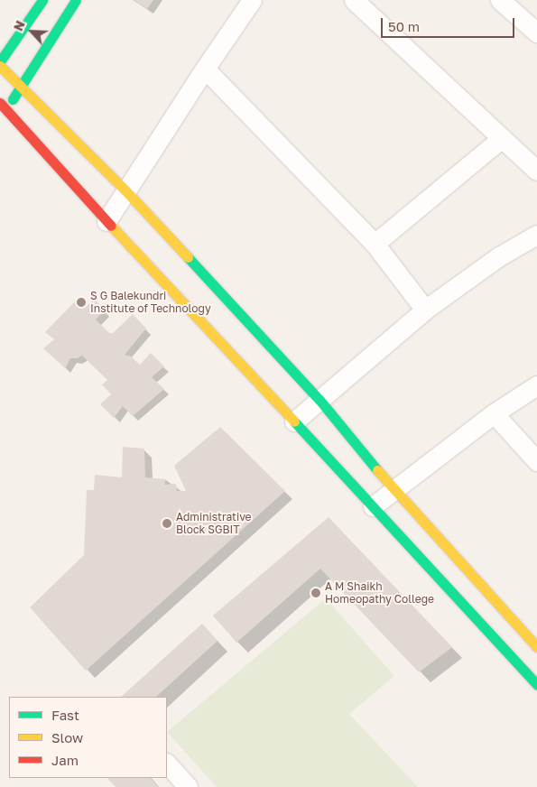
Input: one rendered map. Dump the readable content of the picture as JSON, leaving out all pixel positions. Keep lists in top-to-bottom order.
{
  "places": ["S G Balekundri Institute of Technology", "Administrative Block SGBIT", "A M Shaikh Homeopathy College"],
  "legend": ["Fast", "Slow", "Jam"],
  "scale_bar": "50 m",
  "north": "top left"
}
